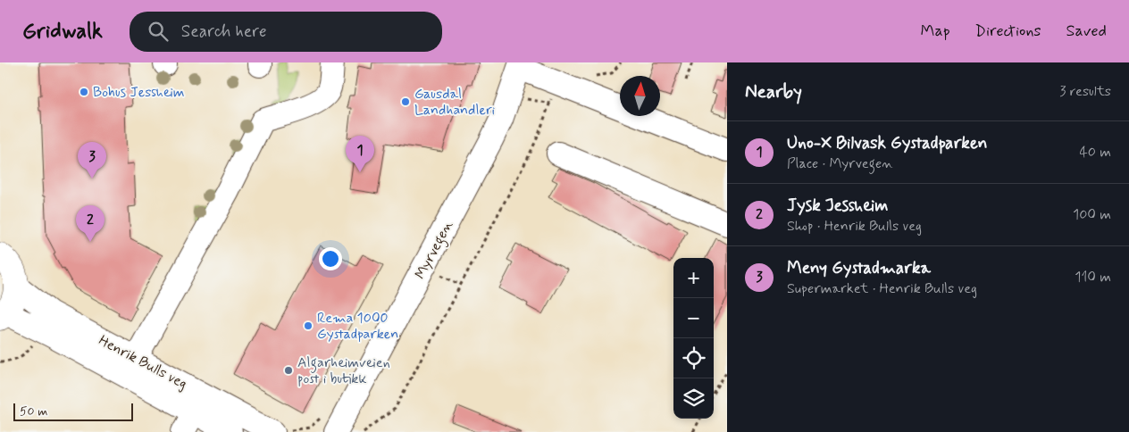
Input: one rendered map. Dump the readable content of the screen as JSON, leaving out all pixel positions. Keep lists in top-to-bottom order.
{
  "streets": {
    "street": ["Myrvegen", "Henrik Bulls veg"]
  },
  "places": [
    "Bohus Jessheim",
    "Gausdal Landhandleri",
    "Rema 1000 Gystadparken",
    "Algarheimveien post i butikk"
  ],
  "scale_bar": "50 m",
  "north": "top",
  "page": {
    "header": "Gridwalk",
    "search": "Search here",
    "nav": ["Map", "Directions", "Saved"],
    "heading": ["Nearby", "3 results"],
    "list": [
      {
        "mark": "1",
        "name": "Uno-X Bilvask Gystadparken",
        "note": "Place · Myrvegen",
        "value": "40 m"
      },
      {
        "mark": "2",
        "name": "Jysk Jessheim",
        "note": "Shop · Henrik Bulls veg",
        "value": "100 m"
      },
      {
        "mark": "3",
        "name": "Meny Gystadmarka",
        "note": "Supermarket · Henrik Bulls veg",
        "value": "110 m"
      }
    ],
    "pins": ["1", "3", "2"],
    "map_buttons": ["+", "−"],
    "scale": "50 m"
  }
}
